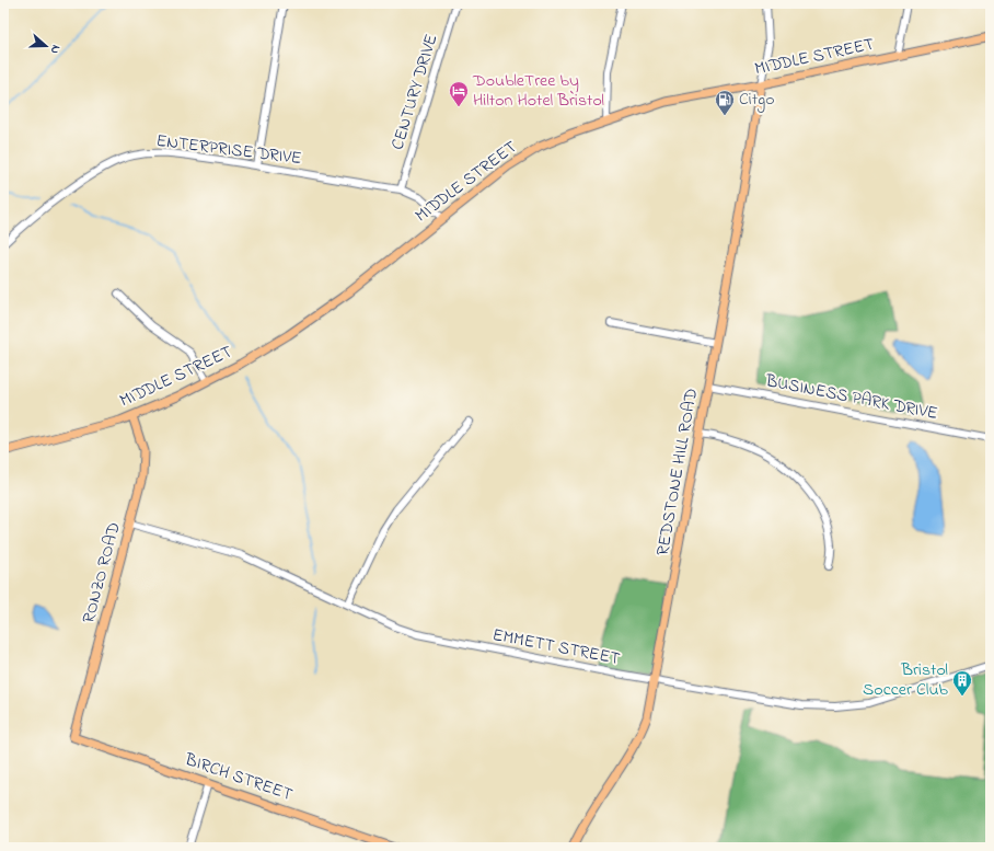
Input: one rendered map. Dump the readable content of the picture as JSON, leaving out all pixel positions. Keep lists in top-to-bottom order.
{
  "streets": {
    "main road": [
      "MIDDLE STREET",
      "REDSTONE HILL ROAD",
      "RONZO ROAD",
      "BIRCH STREET"
    ],
    "street": [
      "CENTURY DRIVE",
      "ENTERPRISE DRIVE",
      "BUSINESS PARK DRIVE",
      "EMMETT STREET"
    ]
  },
  "crossings": [
    ["MIDDLE STREET", "ENTERPRISE DRIVE"],
    ["MIDDLE STREET", "REDSTONE HILL ROAD"],
    ["MIDDLE STREET", "RONZO ROAD"],
    ["CENTURY DRIVE", "ENTERPRISE DRIVE"],
    ["BUSINESS PARK DRIVE", "REDSTONE HILL ROAD"],
    ["REDSTONE HILL ROAD", "EMMETT STREET"],
    ["RONZO ROAD", "EMMETT STREET"],
    ["RONZO ROAD", "BIRCH STREET"]
  ],
  "places": {
    "hotel": ["DoubleTree by Hilton Hotel Bristol"],
    "fuel station": ["Citgo"],
    "building": ["Bristol Soccer Club"]
  },
  "north": "right"
}
